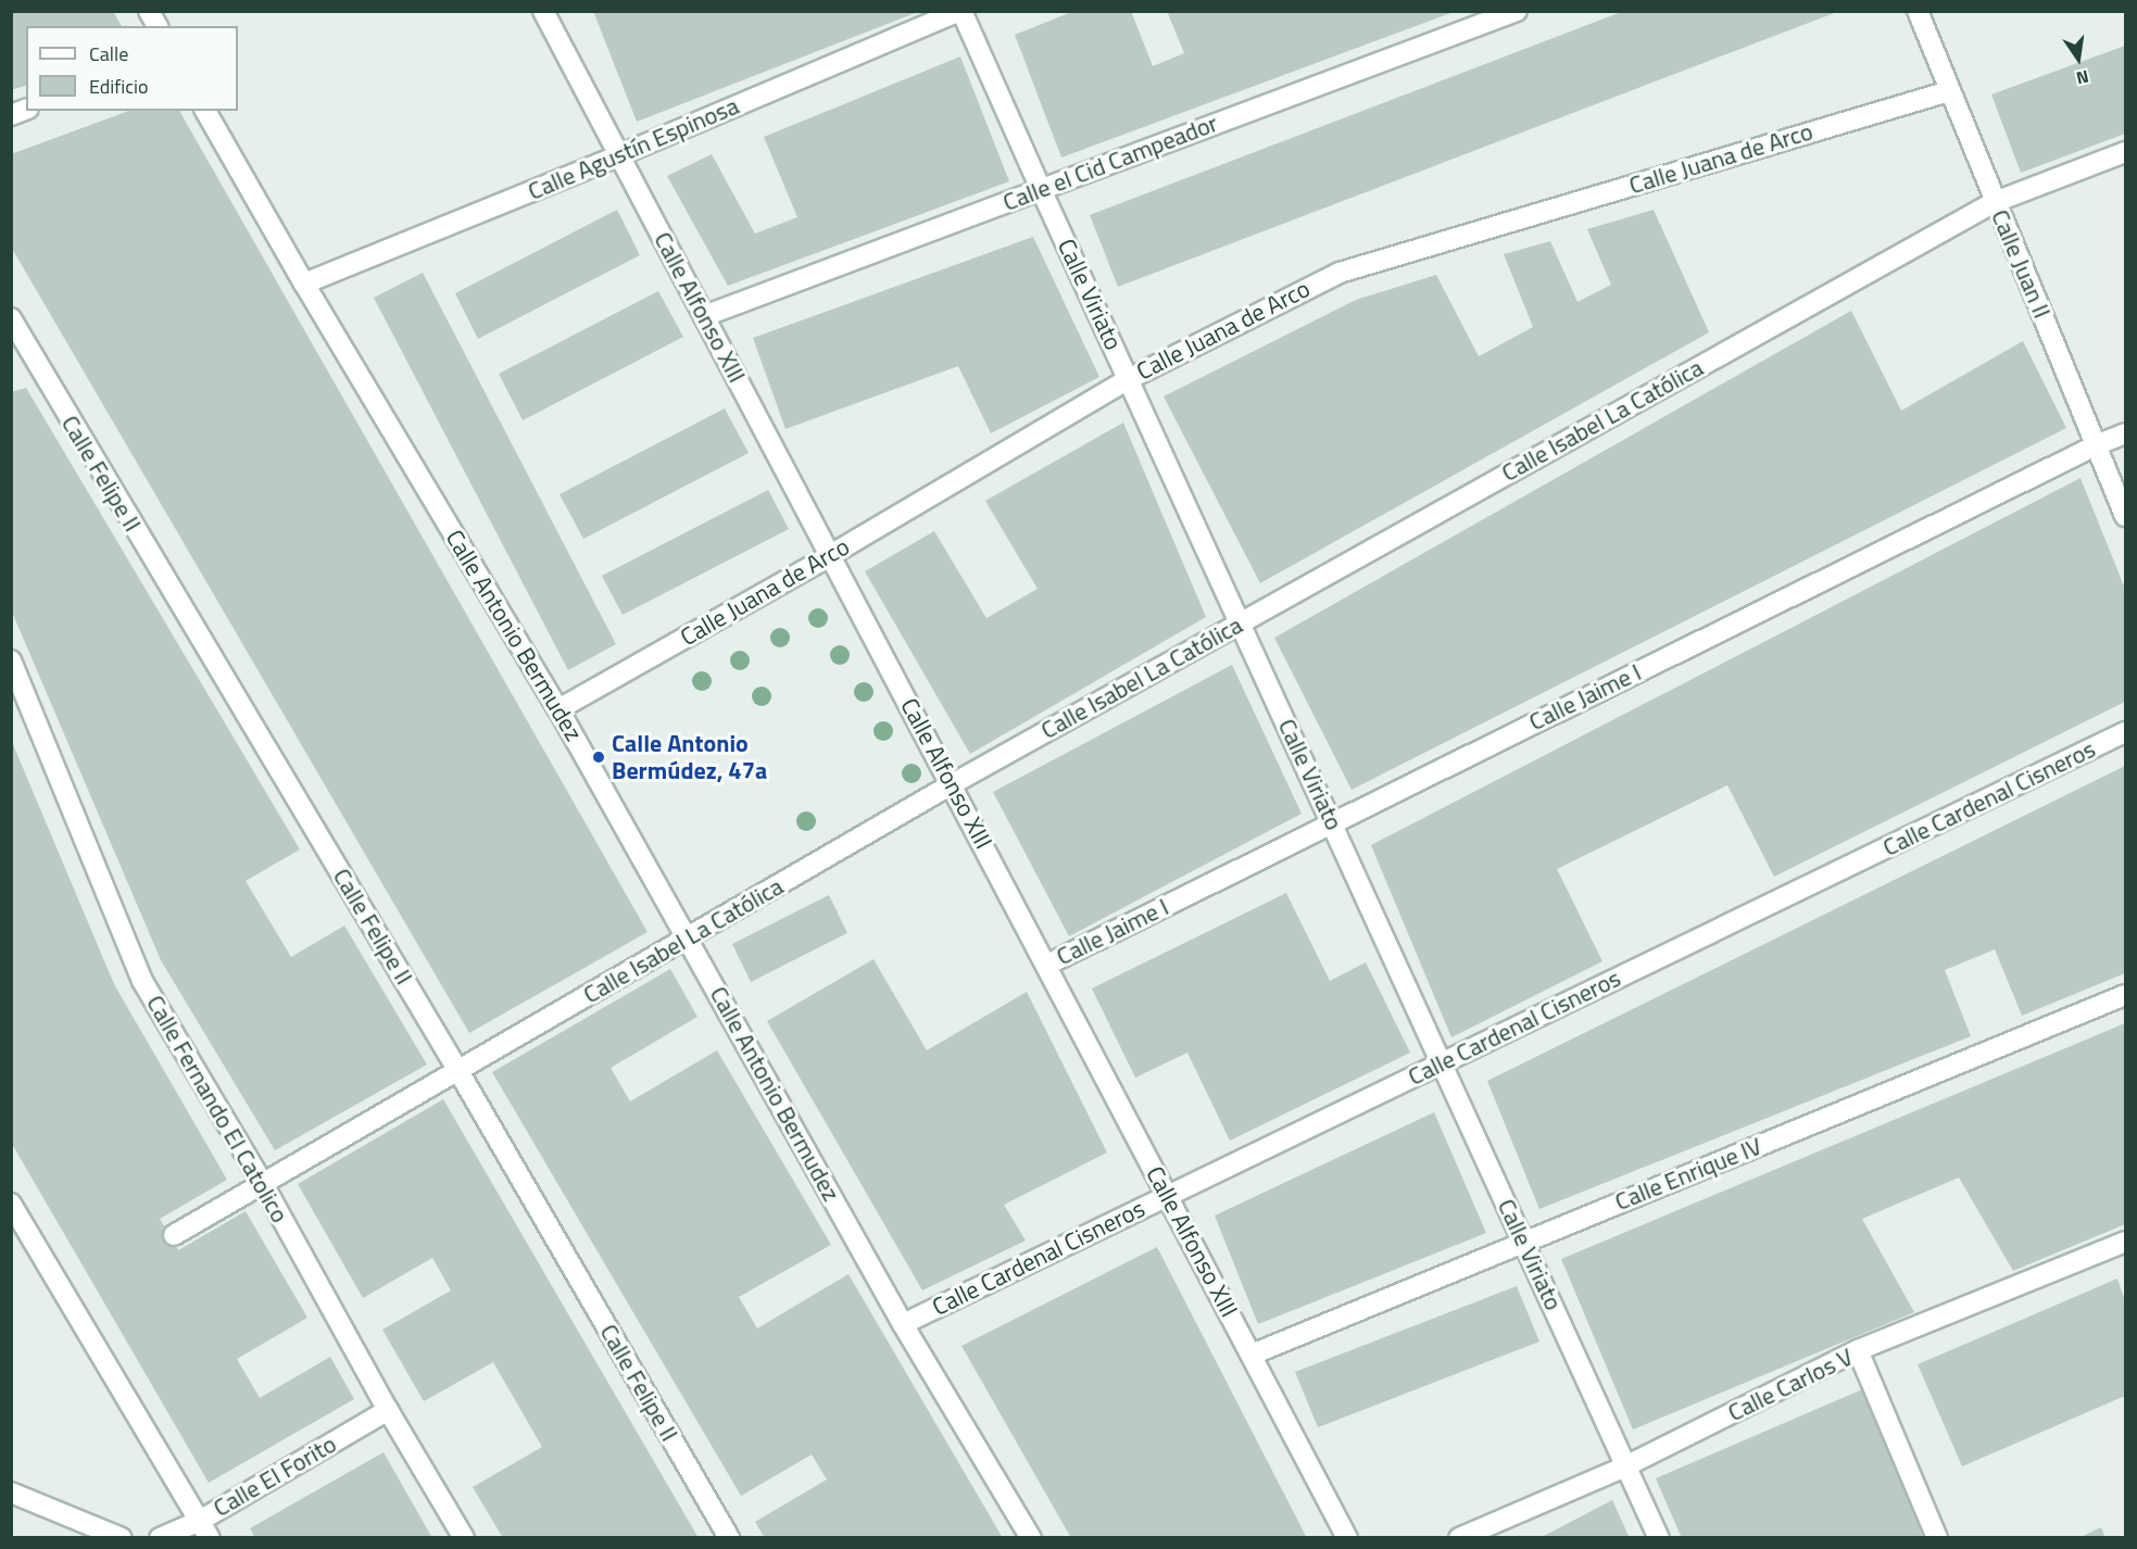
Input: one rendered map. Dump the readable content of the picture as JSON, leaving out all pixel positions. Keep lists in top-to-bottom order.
{
  "streets": {
    "street": [
      "Calle Agustín Espinosa",
      "Calle Juana de Arco",
      "Calle el Cid Campeador",
      "Calle Juan II",
      "Calle Viriato",
      "Calle Alfonso XIII",
      "Calle Isabel La Católica",
      "Calle Felipe II",
      "Calle Antonio Bermudez",
      "Calle Jaime I",
      "Calle Cardenal Cisneros",
      "Calle Fernando El Catolico",
      "Calle Enrique IV",
      "Calle Carlos V",
      "Calle El Forito"
    ]
  },
  "crossings": [
    ["Calle Agustín Espinosa", "Calle Viriato"],
    ["Calle Agustín Espinosa", "Calle Alfonso XIII"],
    ["Calle Agustín Espinosa", "Calle Antonio Bermudez"],
    ["Calle Juana de Arco", "Calle Juan II"],
    ["Calle Juana de Arco", "Calle Viriato"],
    ["Calle Juana de Arco", "Calle Alfonso XIII"],
    ["Calle Juana de Arco", "Calle Antonio Bermudez"],
    ["Calle el Cid Campeador", "Calle Viriato"],
    ["Calle el Cid Campeador", "Calle Alfonso XIII"],
    ["Calle Juan II", "Calle Isabel La Católica"],
    ["Calle Juan II", "Calle Jaime I"],
    ["Calle Viriato", "Calle Isabel La Católica"],
    ["Calle Viriato", "Calle Jaime I"],
    ["Calle Viriato", "Calle Cardenal Cisneros"],
    ["Calle Viriato", "Calle Enrique IV"],
    ["Calle Viriato", "Calle Carlos V"],
    ["Calle Alfonso XIII", "Calle Isabel La Católica"],
    ["Calle Alfonso XIII", "Calle Jaime I"],
    ["Calle Alfonso XIII", "Calle Cardenal Cisneros"],
    ["Calle Alfonso XIII", "Calle Enrique IV"],
    ["Calle Isabel La Católica", "Calle Felipe II"],
    ["Calle Isabel La Católica", "Calle Antonio Bermudez"],
    ["Calle Isabel La Católica", "Calle Fernando El Catolico"],
    ["Calle Antonio Bermudez", "Calle Cardenal Cisneros"],
    ["Calle Fernando El Catolico", "Calle El Forito"]
  ],
  "places": ["Calle Antonio Bermúdez, 47a"],
  "legend": ["Calle", "Edificio"],
  "north": "bottom"
}
